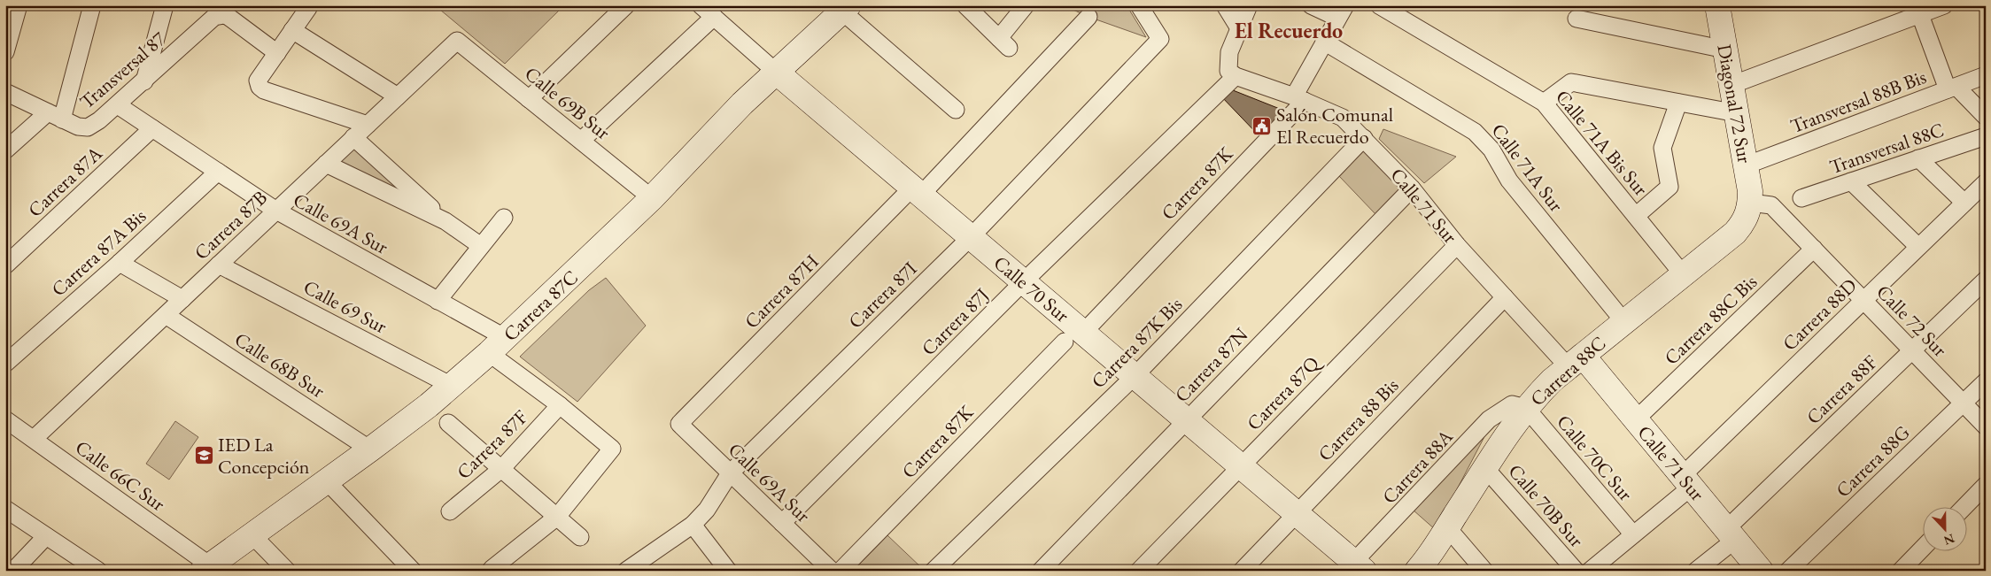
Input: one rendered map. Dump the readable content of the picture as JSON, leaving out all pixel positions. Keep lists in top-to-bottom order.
{
  "streets": {
    "street": [
      "Transversal 87",
      "Transversal 88B Bis",
      "Calle 69B Sur",
      "Diagonal 72 Sur",
      "Calle 71A Bis Sur",
      "Transversal 88C",
      "Calle 71A Sur",
      "Carrera 87A",
      "Carrera 87K",
      "Calle 71 Sur",
      "Calle 69A Sur",
      "Carrera 87B",
      "Carrera 87A Bis",
      "Calle 70 Sur",
      "Carrera 87H",
      "Carrera 87I",
      "Carrera 87C",
      "Calle 69 Sur",
      "Carrera 88D",
      "Carrera 88C Bis",
      "Calle 72 Sur",
      "Carrera 87J",
      "Carrera 87K Bis",
      "Calle 68B Sur",
      "Carrera 87N",
      "Carrera 88C",
      "Carrera 88F",
      "Carrera 87Q",
      "Carrera 88 Bis",
      "Carrera 87F",
      "Calle 70C Sur",
      "Carrera 88G",
      "Carrera 88A",
      "Calle 66C Sur",
      "Calle 70B Sur"
    ]
  },
  "crossings": [
    ["Transversal 87", "Calle 69A Sur"],
    ["Transversal 88B Bis", "Diagonal 72 Sur"],
    ["Calle 69B Sur", "Carrera 87B"],
    ["Calle 69B Sur", "Carrera 87C"],
    ["Diagonal 72 Sur", "Calle 72 Sur"],
    ["Diagonal 72 Sur", "Carrera 88C"],
    ["Calle 71A Bis Sur", "Carrera 88C"],
    ["Calle 71A Sur", "Carrera 87K"],
    ["Calle 71A Sur", "Carrera 88C"],
    ["Carrera 87A", "Calle 69A Sur"],
    ["Carrera 87K", "Calle 71 Sur"],
    ["Carrera 87K", "Calle 70 Sur"],
    ["Calle 71 Sur", "Carrera 88D"],
    ["Calle 71 Sur", "Carrera 88C Bis"],
    ["Calle 71 Sur", "Carrera 87J"],
    ["Calle 71 Sur", "Carrera 87K Bis"],
    ["Calle 71 Sur", "Carrera 87N"],
    ["Calle 71 Sur", "Carrera 88C"],
    ["Calle 71 Sur", "Carrera 88F"],
    ["Calle 71 Sur", "Carrera 87Q"],
    ["Calle 71 Sur", "Carrera 88 Bis"],
    ["Calle 69A Sur", "Carrera 87B"],
    ["Calle 69A Sur", "Carrera 87A Bis"],
    ["Calle 69A Sur", "Carrera 87H"],
    ["Calle 69A Sur", "Carrera 87I"],
    ["Calle 69A Sur", "Carrera 87C"],
    ["Calle 69A Sur", "Carrera 87J"],
    ["Calle 69A Sur", "Carrera 87F"],
    ["Carrera 87B", "Calle 69 Sur"],
    ["Carrera 87B", "Calle 68B Sur"],
    ["Carrera 87B", "Calle 66C Sur"],
    ["Calle 70 Sur", "Carrera 87H"],
    ["Calle 70 Sur", "Carrera 87I"],
    ["Calle 70 Sur", "Carrera 87C"],
    ["Calle 70 Sur", "Carrera 87J"],
    ["Calle 70 Sur", "Carrera 87K Bis"],
    ["Calle 70 Sur", "Carrera 87N"],
    ["Calle 70 Sur", "Carrera 87Q"],
    ["Calle 70 Sur", "Carrera 88 Bis"],
    ["Calle 70 Sur", "Carrera 88A"],
    ["Carrera 87C", "Calle 69 Sur"],
    ["Carrera 87C", "Calle 68B Sur"],
    ["Carrera 87C", "Calle 66C Sur"],
    ["Carrera 88D", "Calle 72 Sur"],
    ["Carrera 88D", "Calle 70C Sur"],
    ["Carrera 88C Bis", "Calle 72 Sur"],
    ["Calle 72 Sur", "Carrera 88C"],
    ["Calle 72 Sur", "Carrera 88F"],
    ["Calle 72 Sur", "Carrera 88G"],
    ["Carrera 88C", "Calle 70C Sur"],
    ["Carrera 88C", "Carrera 88A"],
    ["Carrera 88C", "Calle 70B Sur"],
    ["Calle 70C Sur", "Carrera 88A"]
  ],
  "districts": ["El Recuerdo"],
  "places": {
    "public building": ["Salón Comunal El Recuerdo"],
    "school or university": ["IED La Concepción"]
  },
  "north": "bottom"
}
